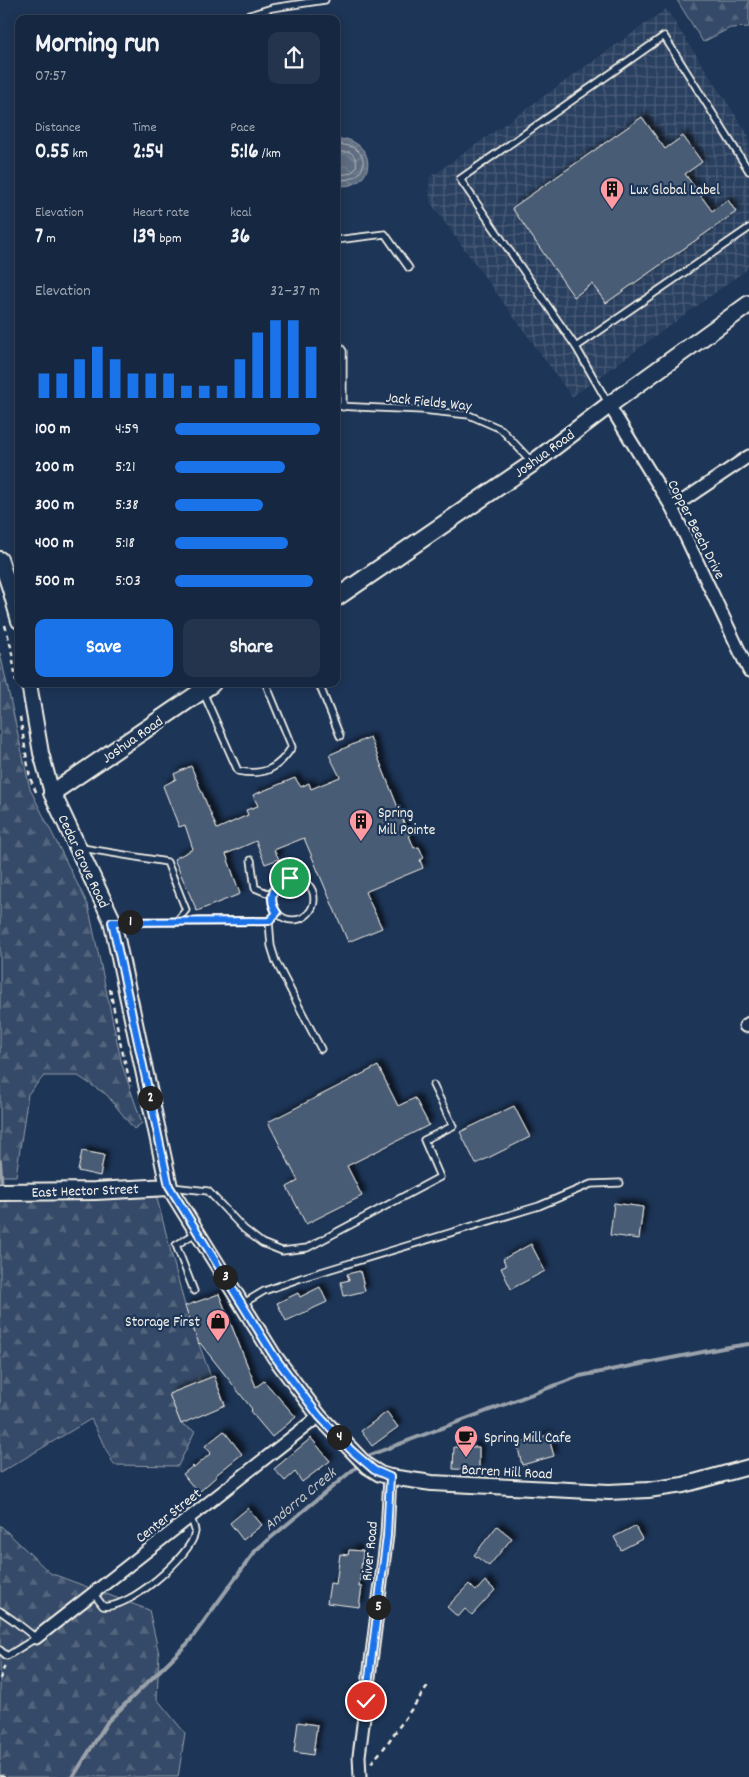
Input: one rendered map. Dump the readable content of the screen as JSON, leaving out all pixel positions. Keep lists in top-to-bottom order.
{
  "streets": {
    "main road": ["Joshua Road", "Cedar Grove Road", "East Hector Street"],
    "street": [
      "Copper Beech Drive",
      "Barren Hill Road",
      "Center Street",
      "River Road"
    ],
    "lane": ["Jack Fields Way"]
  },
  "crossings": [
    ["Jack Fields Way", "Joshua Road"],
    ["Joshua Road", "Copper Beech Drive"],
    ["Joshua Road", "Cedar Grove Road"],
    ["Cedar Grove Road", "East Hector Street"],
    ["Cedar Grove Road", "Barren Hill Road"],
    ["East Hector Street", "Barren Hill Road"],
    ["Barren Hill Road", "Center Street"],
    ["Barren Hill Road", "River Road"]
  ],
  "water": ["Andorra Creek"],
  "places": {
    "building": ["Lux Global Label", "Spring Mill Pointe"],
    "shop": ["Storage First"],
    "cafe": ["Spring Mill Cafe"]
  },
  "page": {
    "heading": ["Morning run", "07:57"],
    "stats": [
      ["Distance", "0.55 km"],
      ["Time", "2:54"],
      ["Pace", "5:16 /km"],
      ["Elevation", "7 m"],
      ["Heart rate", "139 bpm"],
      ["kcal", "36"]
    ],
    "chart": ["Elevation", "32–37 m"],
    "list": [
      {
        "name": "100 m",
        "note": "4:59"
      },
      {
        "name": "200 m",
        "note": "5:21"
      },
      {
        "name": "300 m",
        "note": "5:38"
      },
      {
        "name": "400 m",
        "note": "5:18"
      },
      {
        "name": "500 m",
        "note": "5:03"
      }
    ],
    "buttons": ["Save", "Share"],
    "pins": [
      "1",
      "2",
      "3",
      "4",
      "5"
    ]
  }
}
